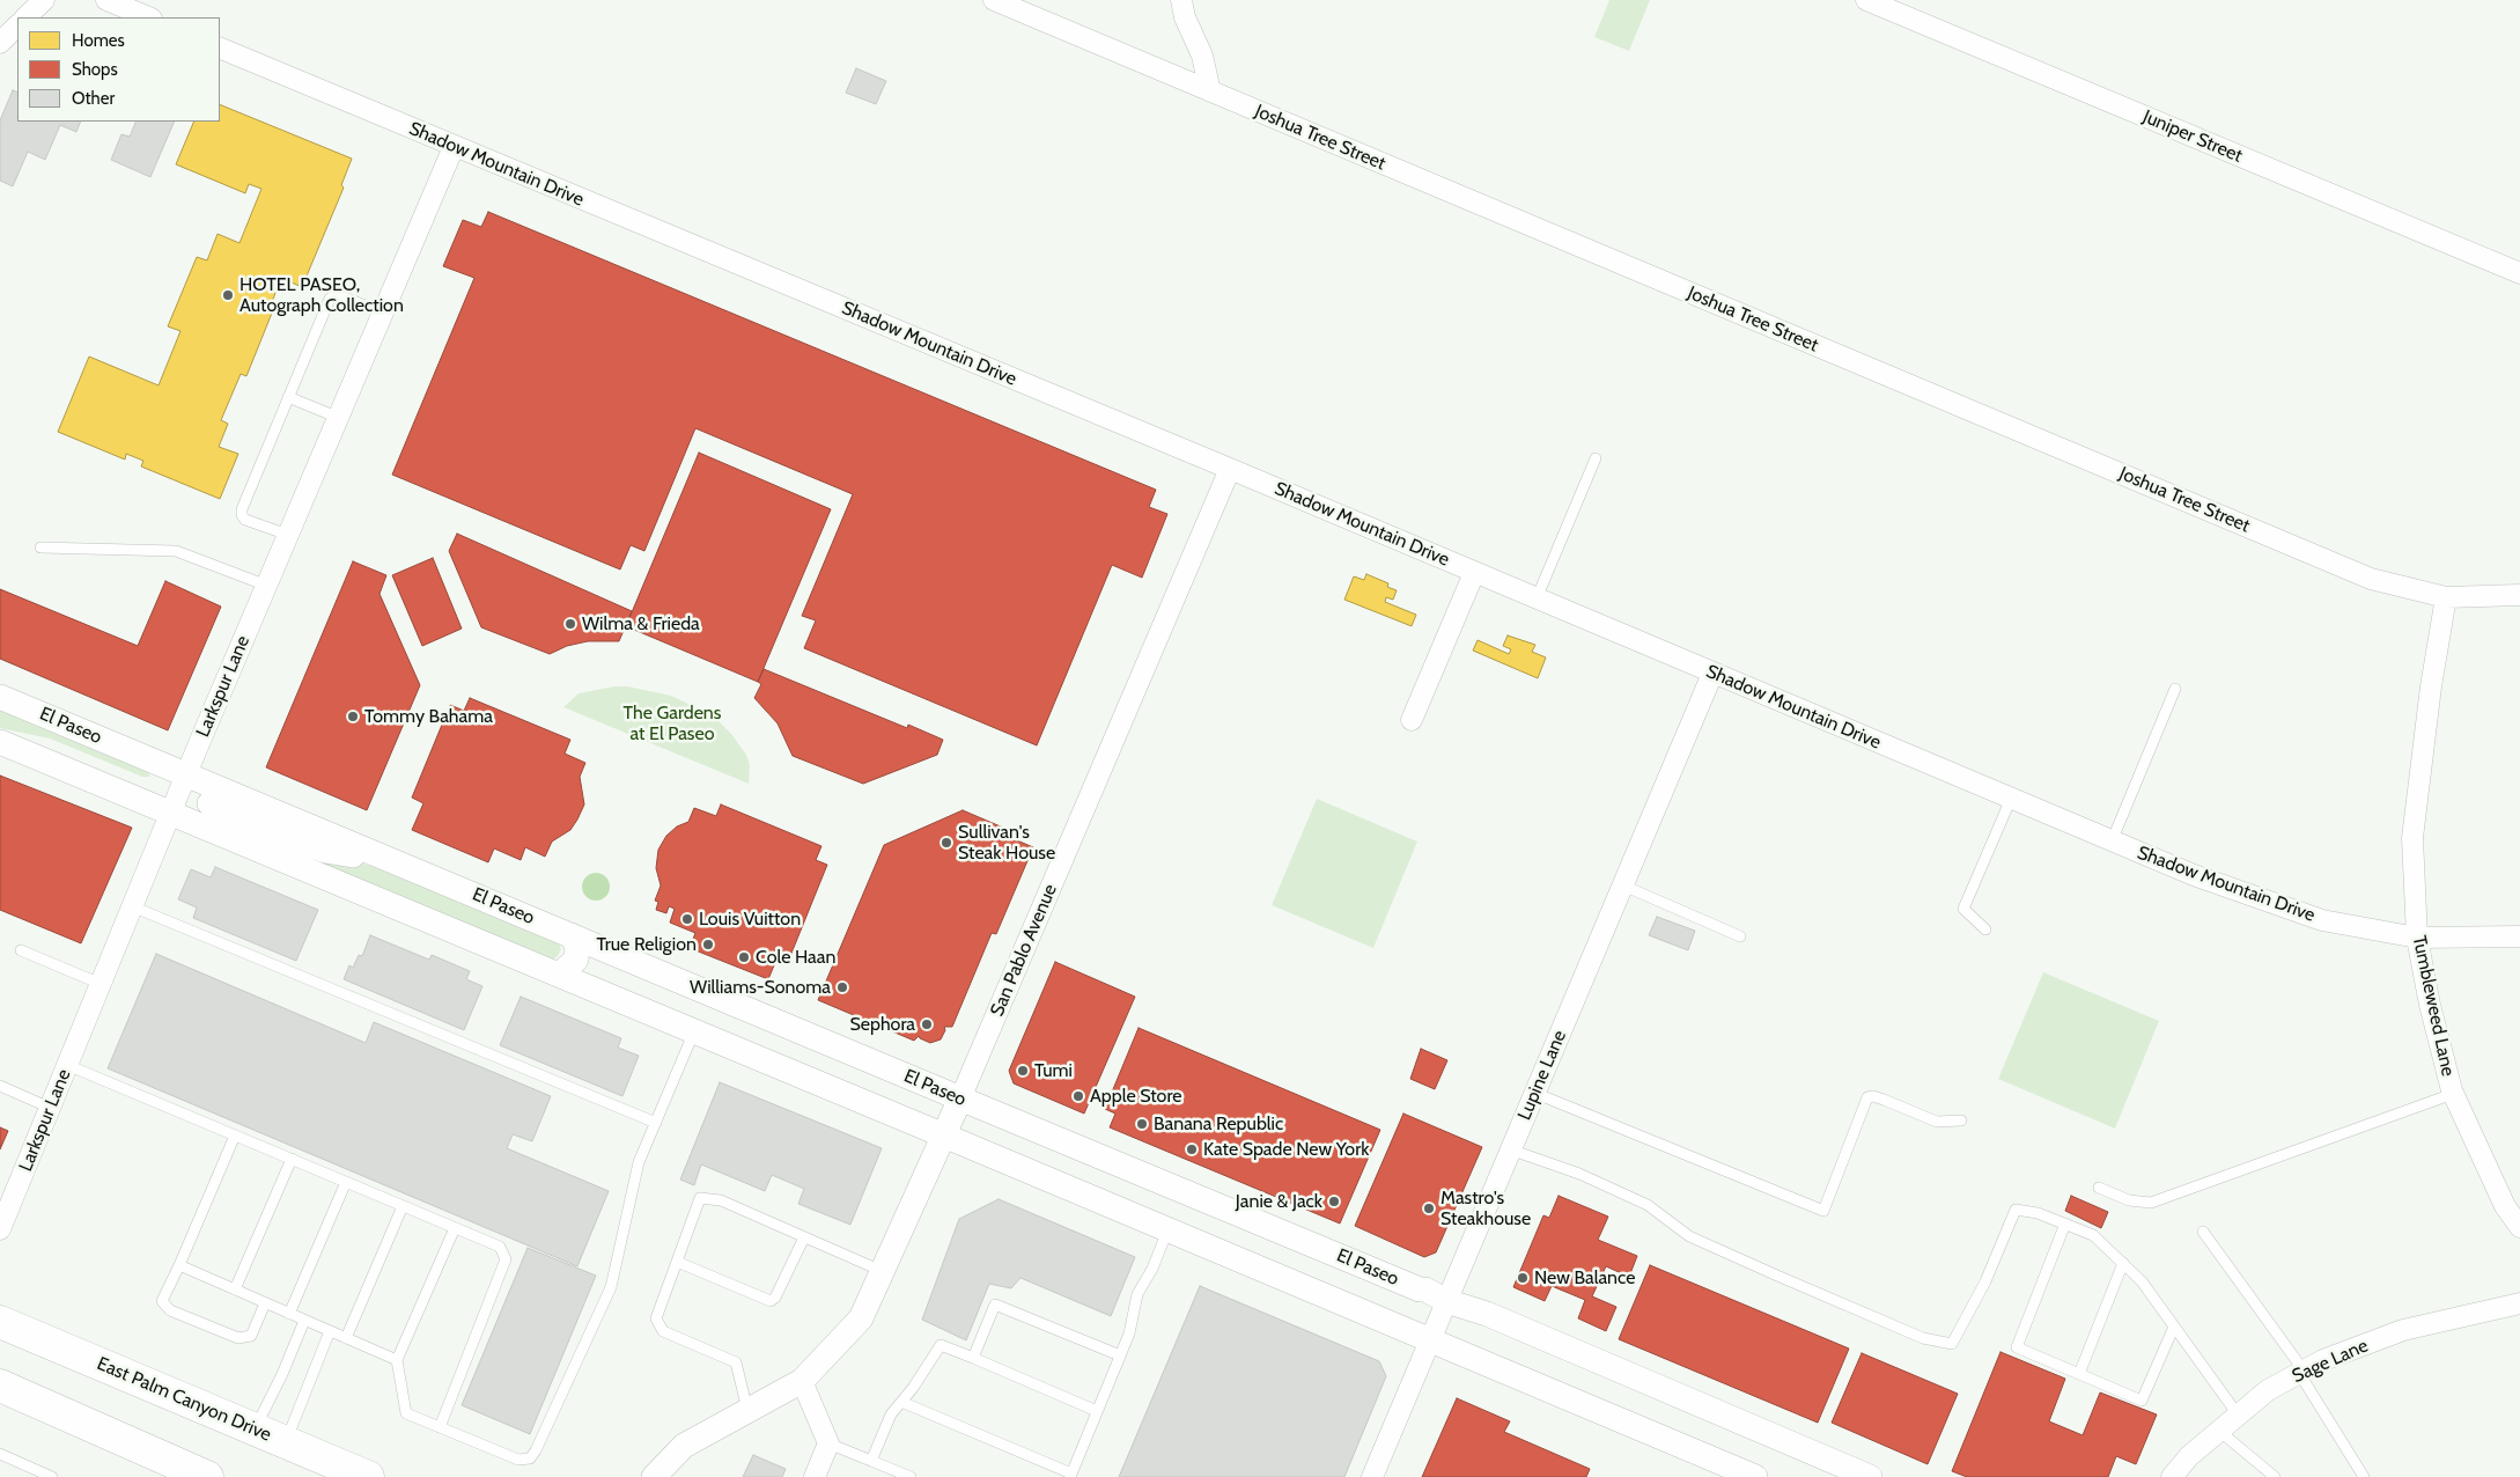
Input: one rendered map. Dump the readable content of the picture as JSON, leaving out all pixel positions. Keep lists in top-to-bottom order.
{
  "streets": {
    "main road": ["East Palm Canyon Drive"],
    "street": [
      "Juniper Street",
      "Joshua Tree Street",
      "Shadow Mountain Drive",
      "Larkspur Lane",
      "El Paseo",
      "San Pablo Avenue",
      "Tumbleweed Lane",
      "Lupine Lane",
      "Sage Lane"
    ]
  },
  "crossings": [
    ["Joshua Tree Street", "Tumbleweed Lane"],
    ["Shadow Mountain Drive", "Larkspur Lane"],
    ["Shadow Mountain Drive", "San Pablo Avenue"],
    ["Shadow Mountain Drive", "Tumbleweed Lane"],
    ["Shadow Mountain Drive", "Lupine Lane"],
    ["Larkspur Lane", "El Paseo"],
    ["El Paseo", "San Pablo Avenue"],
    ["El Paseo", "Lupine Lane"]
  ],
  "parks": ["The Gardens at El Paseo"],
  "places": [
    "HOTEL PASEO, Autograph Collection",
    "Wilma & Frieda",
    "Tommy Bahama",
    "Sullivan's Steak House",
    "Louis Vuitton",
    "True Religion",
    "Cole Haan",
    "Williams-Sonoma",
    "Sephora",
    "Tumi",
    "Apple Store",
    "Banana Republic",
    "Kate Spade New York",
    "Janie & Jack",
    "Mastro's Steakhouse",
    "New Balance"
  ],
  "legend": ["Homes", "Shops", "Other"]
}
